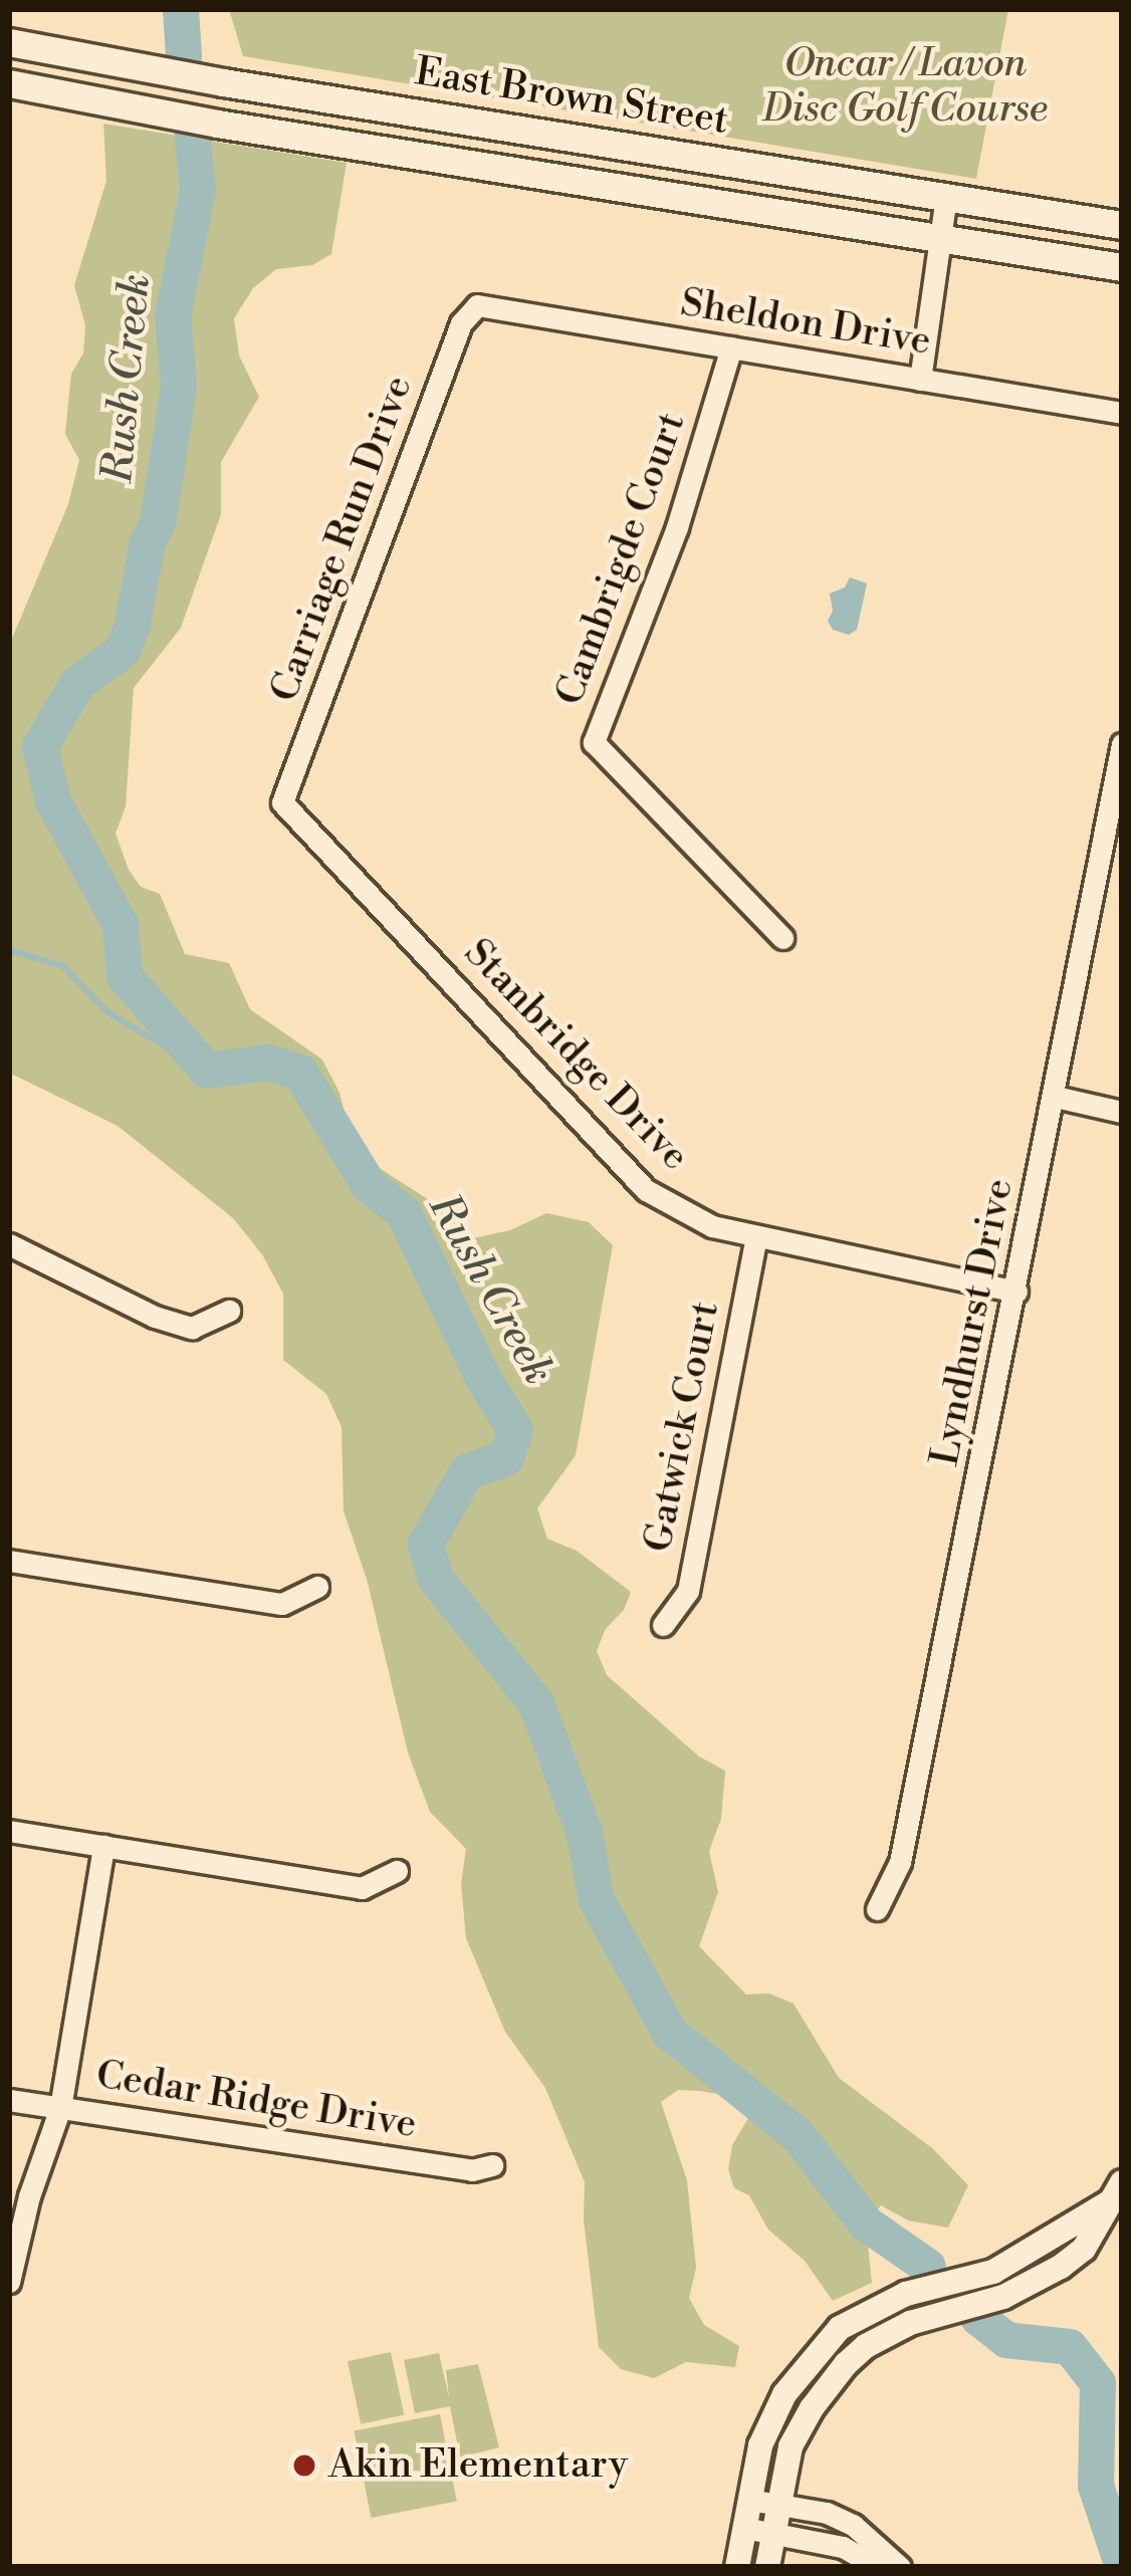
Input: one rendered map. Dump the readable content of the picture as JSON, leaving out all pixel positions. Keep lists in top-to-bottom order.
{
  "streets": {
    "main road": ["East Brown Street"],
    "street": [
      "Sheldon Drive",
      "Carriage Run Drive",
      "Cambrigde Court",
      "Stanbridge Drive",
      "Lyndhurst Drive",
      "Gatwick Court",
      "Cedar Ridge Drive"
    ]
  },
  "crossings": [
    ["Sheldon Drive", "Carriage Run Drive"],
    ["Sheldon Drive", "Cambrigde Court"],
    ["Carriage Run Drive", "Stanbridge Drive"],
    ["Stanbridge Drive", "Lyndhurst Drive"],
    ["Stanbridge Drive", "Gatwick Court"]
  ],
  "water": ["Rush Creek"],
  "parks": ["Oncar / Lavon Disc Golf Course"],
  "places": ["Akin Elementary"]
}
